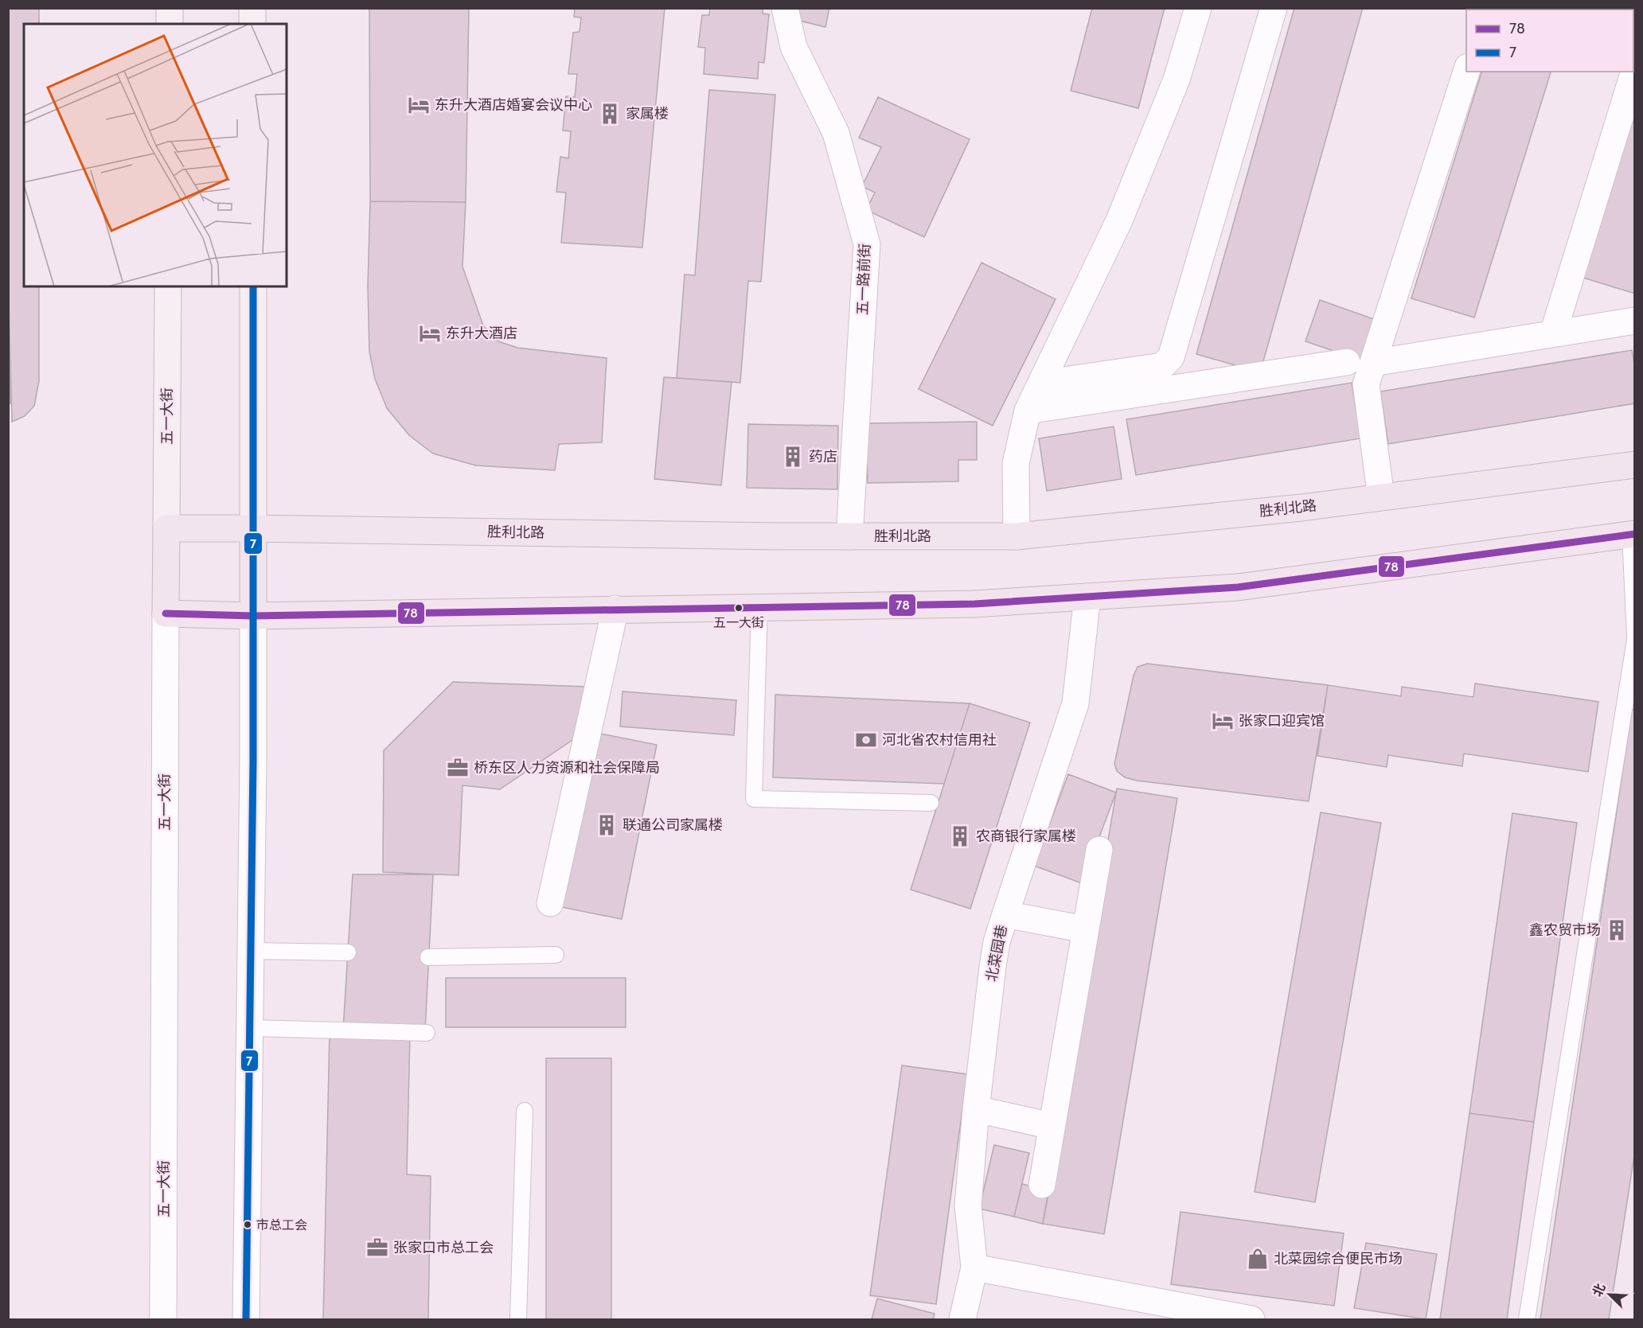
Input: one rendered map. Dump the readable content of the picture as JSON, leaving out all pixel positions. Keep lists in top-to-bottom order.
{
  "streets": {
    "highway": ["五一大街", "胜利北路"],
    "street": ["五一路前街", "北菜园巷"]
  },
  "crossings": [
    ["五一路前街", "胜利北路"],
    ["五一大街", "胜利北路"]
  ],
  "places": {
    "hotel": ["东升大酒店婚宴会议中心", "东升大酒店", "张家口迎宾馆"],
    "building": [
      "家属楼",
      "药店",
      "联通公司家属楼",
      "农商银行家属楼",
      "鑫农贸市场"
    ],
    "other": ["五一大街", "市总工会"],
    "bank": ["河北省农村信用社"],
    "office": ["桥东区人力资源和社会保障局", "张家口市总工会"],
    "shop": ["北菜园综合便民市场"]
  },
  "lines": ["transit line 7", "transit line 78"],
  "legend": ["78", "7"],
  "north": "top left"
}
